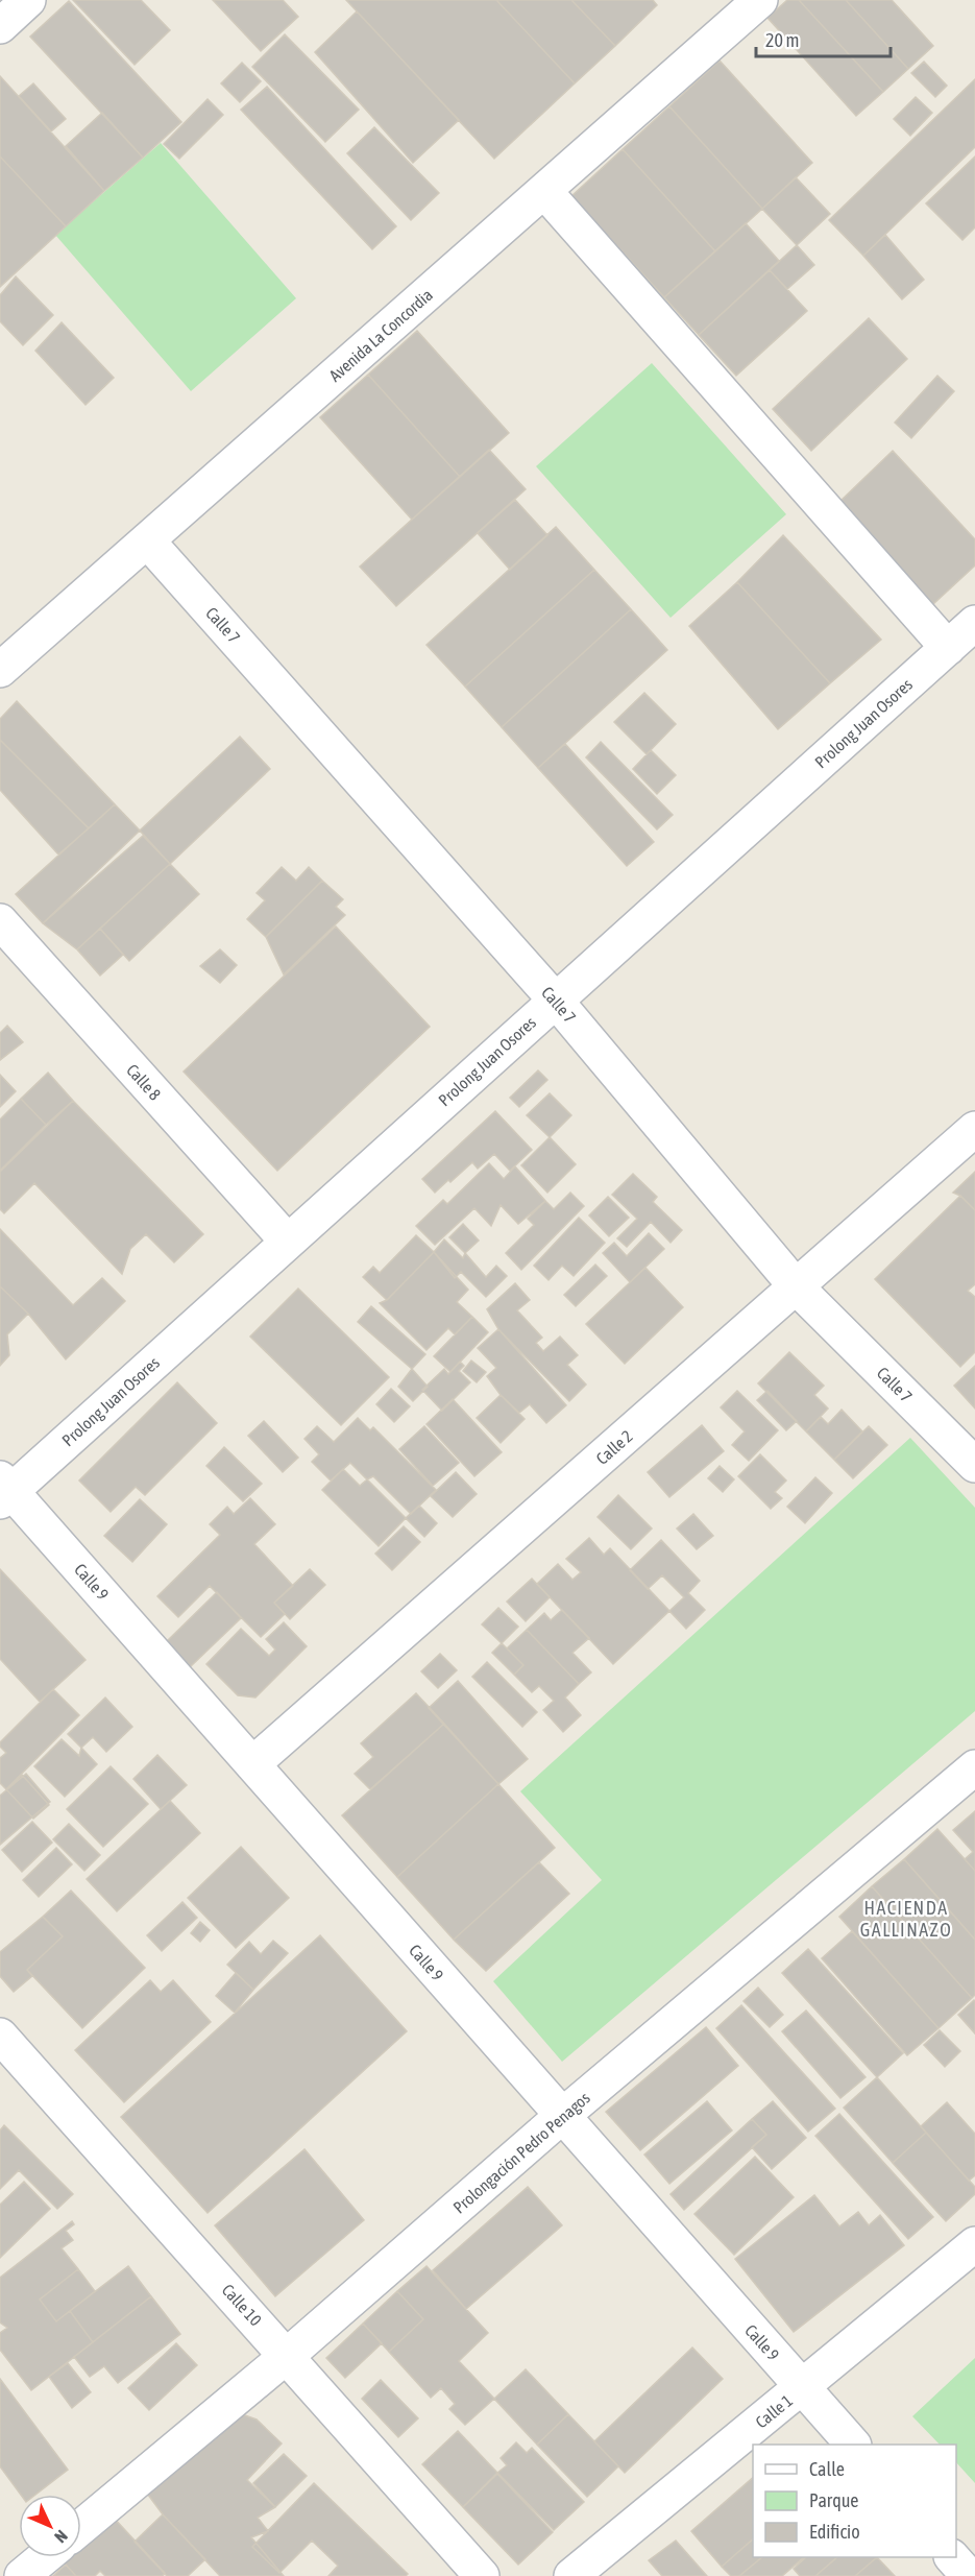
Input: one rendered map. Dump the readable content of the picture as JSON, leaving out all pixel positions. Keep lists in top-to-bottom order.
{
  "streets": {
    "street": [
      "Avenida La Concordia",
      "Calle 7",
      "Prolong Juan Osores",
      "Calle 8",
      "Calle 2",
      "Calle 9",
      "Prolongación Pedro Penagos",
      "Calle 10",
      "Calle 1"
    ]
  },
  "crossings": [
    ["Avenida La Concordia", "Calle 7"],
    ["Calle 7", "Prolong Juan Osores"],
    ["Calle 7", "Calle 2"],
    ["Prolong Juan Osores", "Calle 8"],
    ["Prolong Juan Osores", "Calle 9"],
    ["Calle 2", "Calle 9"],
    ["Calle 9", "Prolongación Pedro Penagos"],
    ["Calle 9", "Calle 1"],
    ["Prolongación Pedro Penagos", "Calle 10"]
  ],
  "districts": ["HACIENDA GALLINAZO"],
  "legend": ["Calle", "Parque", "Edificio"],
  "scale_bar": "20 m",
  "north": "bottom right"
}
